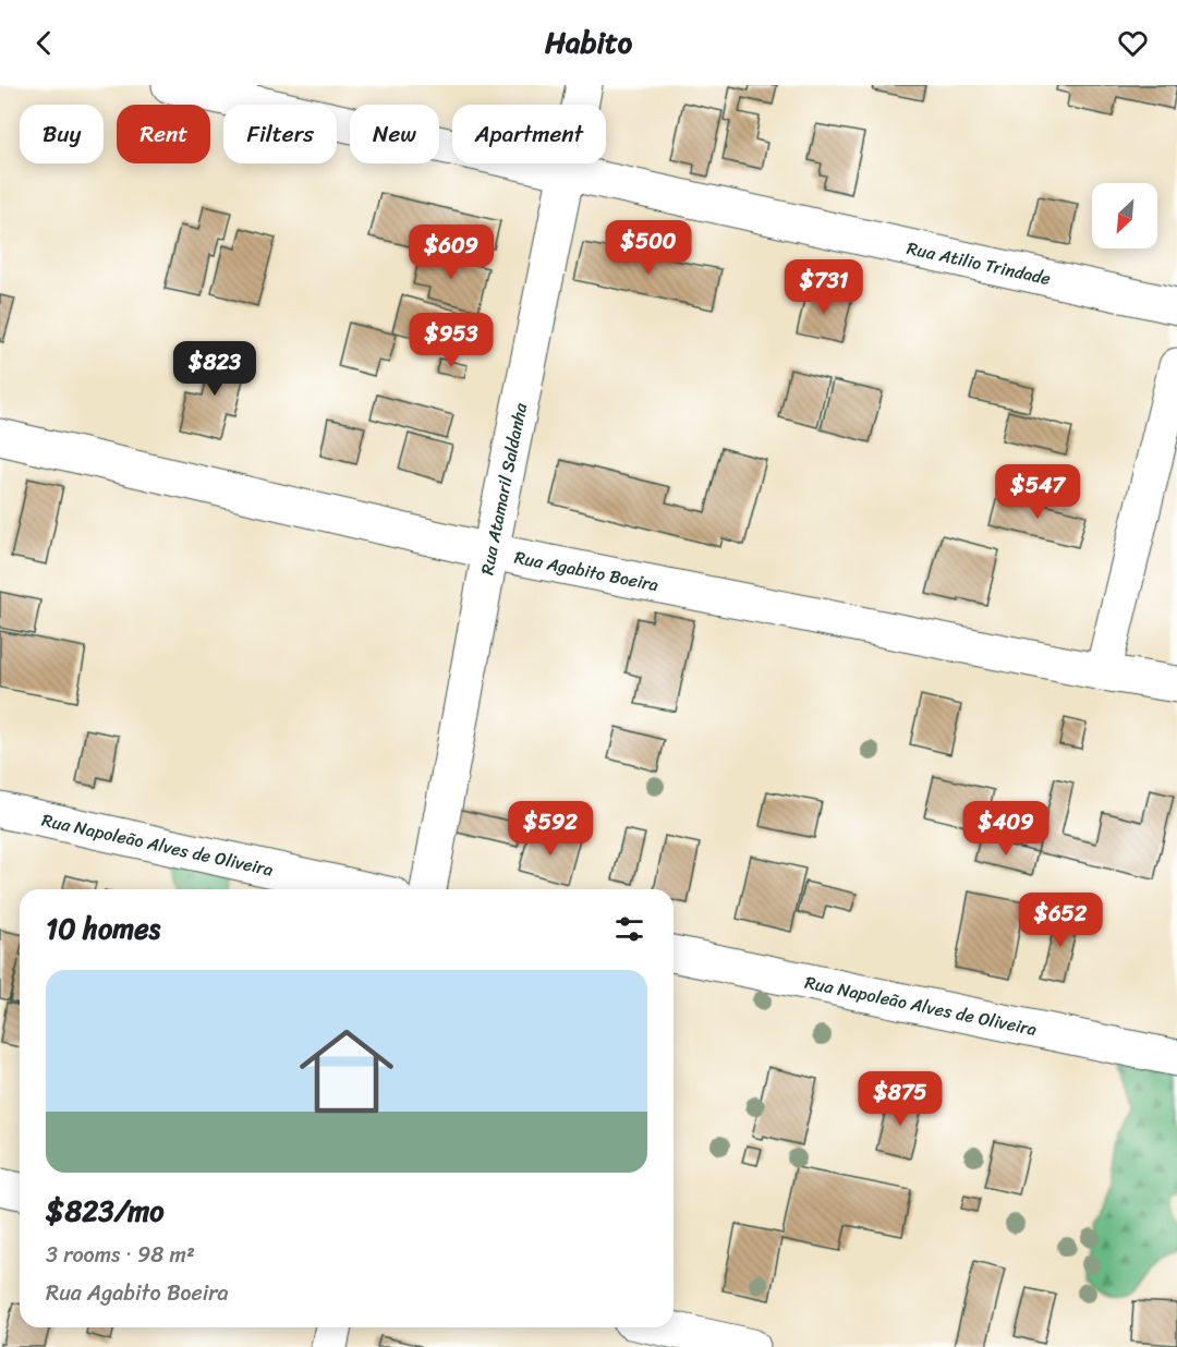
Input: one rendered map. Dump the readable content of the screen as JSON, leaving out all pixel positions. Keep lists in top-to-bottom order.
{
  "streets": {
    "street": [
      "Rua Atilio Trindade",
      "Rua Atamaril Saldanha",
      "Rua Agabito Boeira",
      "Rua Napoleão Alves de Oliveira"
    ]
  },
  "crossings": [
    ["Rua Atilio Trindade", "Rua Atamaril Saldanha"],
    ["Rua Atamaril Saldanha", "Rua Agabito Boeira"]
  ],
  "north": "bottom left",
  "page": {
    "header": "Habito",
    "chip": [
      "Buy",
      "Rent",
      "Filters",
      "New",
      "Apartment"
    ],
    "price": [
      "$500",
      "$609",
      "$731",
      "$953",
      "$823",
      "$547",
      "$592",
      "$409",
      "$652",
      "$875"
    ],
    "heading": "10 homes",
    "list": [
      {
        "name": "$823/mo",
        "note": "3 rooms · 98 m² · Rua Agabito Boeira"
      }
    ]
  }
}
